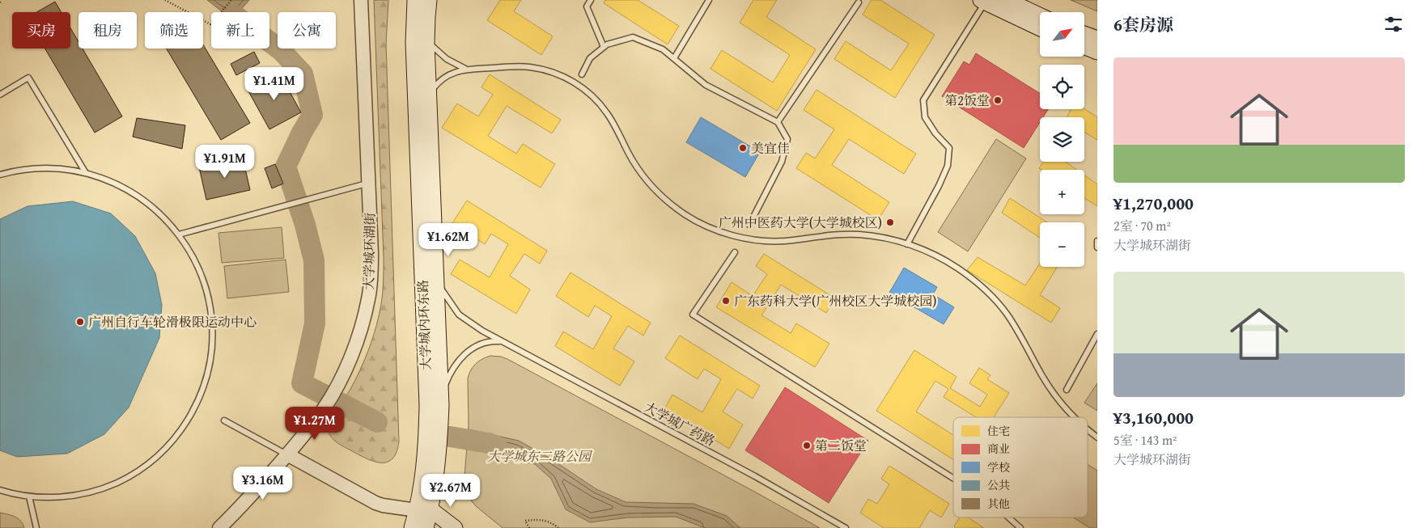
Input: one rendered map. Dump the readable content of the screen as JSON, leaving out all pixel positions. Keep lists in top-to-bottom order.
{
  "streets": {
    "main road": ["大学城内环东路"],
    "street": ["大学城环湖街"],
    "lane": ["大学城广药路"]
  },
  "crossings": [
    ["大学城内环东路", "大学城广药路"]
  ],
  "parks": ["大学城东二路公园"],
  "places": [
    "第2饭堂",
    "美宜佳",
    "广州中医药大学(大学城校区)",
    "广东药科大学(广州校区大学城校园)",
    "广州自行车轮滑极限运动中心",
    "第二饭堂"
  ],
  "legend": [
    "住宅",
    "商业",
    "学校",
    "公共",
    "其他"
  ],
  "north": "top right",
  "page": {
    "heading": "6套房源",
    "map_buttons": ["+", "−"],
    "chip": [
      "买房",
      "租房",
      "筛选",
      "新上",
      "公寓"
    ],
    "list": [
      {
        "name": "¥1,270,000",
        "note": "2室 · 70 m² · 大学城环湖街"
      },
      {
        "name": "¥3,160,000",
        "note": "5室 · 143 m² · 大学城环湖街"
      }
    ],
    "price": [
      "¥1.41M",
      "¥1.91M",
      "¥1.62M",
      "¥1.27M",
      "¥3.16M",
      "¥2.67M"
    ]
  }
}
